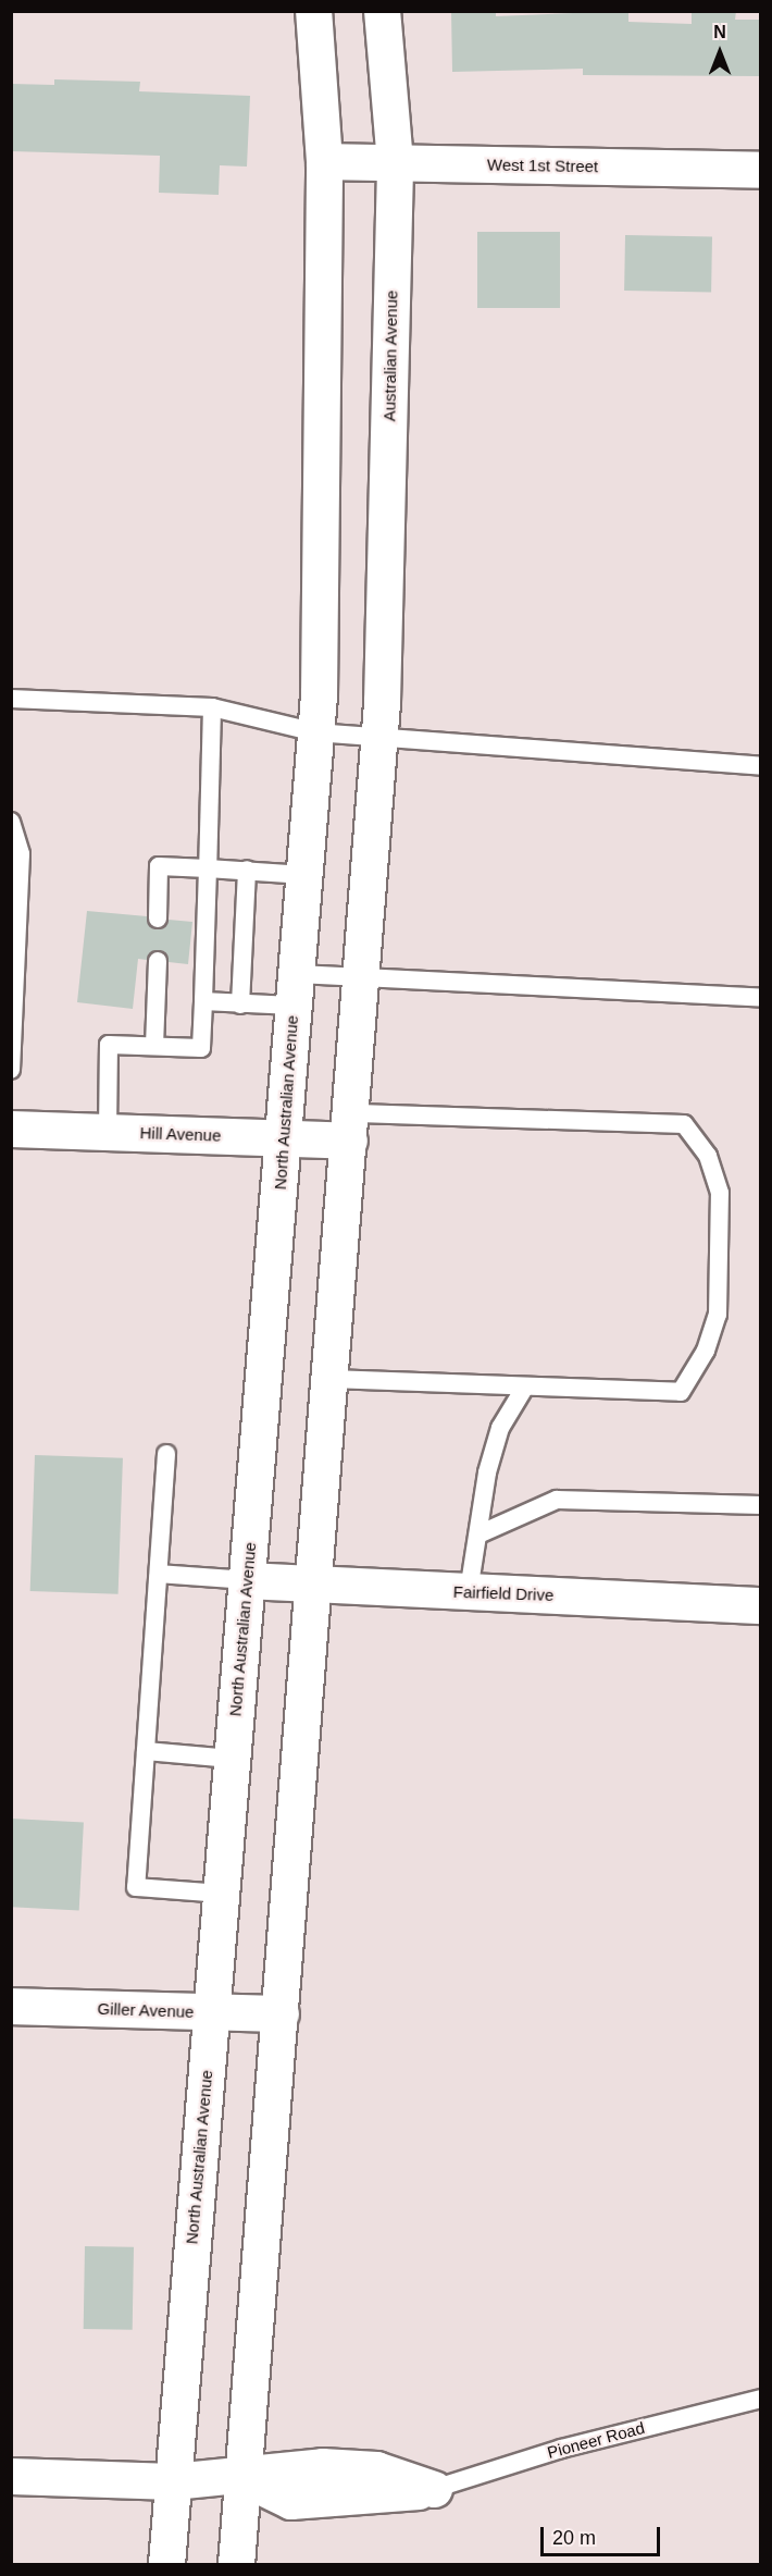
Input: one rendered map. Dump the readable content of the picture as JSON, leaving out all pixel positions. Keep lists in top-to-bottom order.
{
  "streets": {
    "main road": [
      "West 1st Street",
      "Australian Avenue",
      "North Australian Avenue",
      "Hill Avenue",
      "Fairfield Drive",
      "Giller Avenue",
      "Pioneer Road"
    ]
  },
  "crossings": [
    ["West 1st Street", "Australian Avenue"],
    ["West 1st Street", "North Australian Avenue"],
    ["North Australian Avenue", "Hill Avenue"],
    ["North Australian Avenue", "Fairfield Drive"],
    ["North Australian Avenue", "Giller Avenue"],
    ["North Australian Avenue", "Pioneer Road"]
  ],
  "scale_bar": "20 m",
  "north": "top"
}
